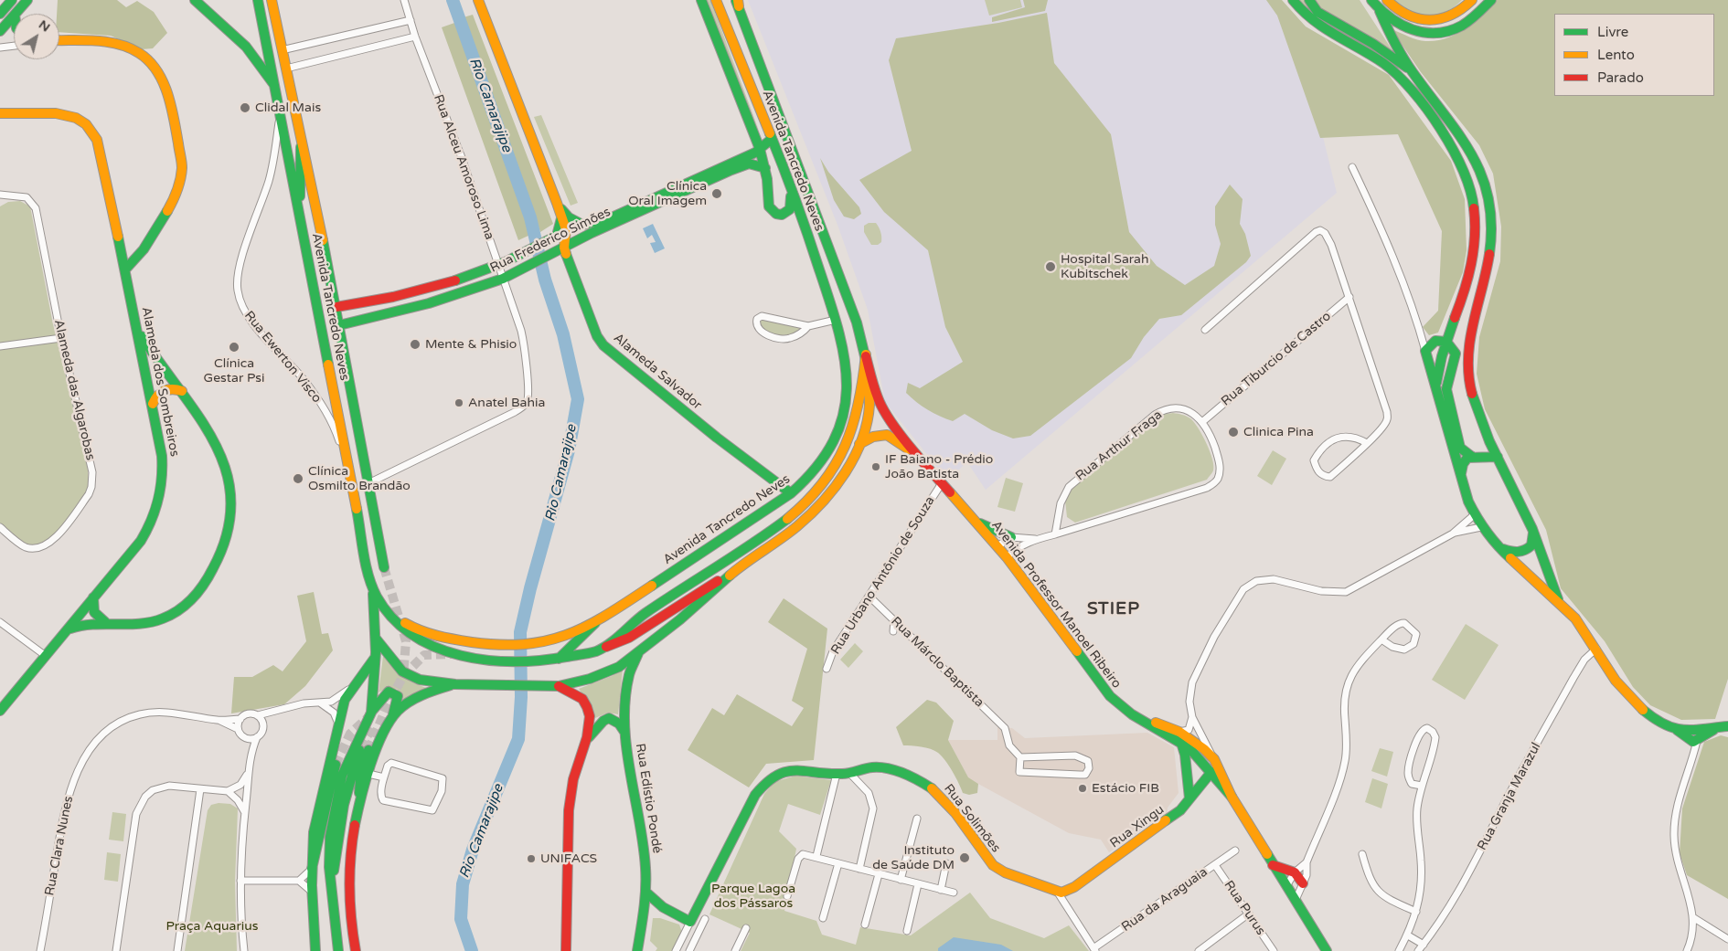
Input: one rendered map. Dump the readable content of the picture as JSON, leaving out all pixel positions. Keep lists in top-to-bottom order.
{
  "streets": {
    "street": [
      "Avenida Tancredo Neves",
      "Rua Alceu Amoroso Lima",
      "Rua Frederico Simões",
      "Rua Ewerton Visco",
      "Rua Tiburcio de Castro",
      "Alameda Salvador",
      "Alameda dos Sombreiros",
      "Alameda das Algarobas",
      "Rua Arthur Fraga",
      "Rua Urbano Antônio de Souza",
      "Avenida Professor Manoel Ribeiro",
      "Rua Márclo Baptista",
      "Rua Granja Marazul",
      "Rua Edístio Pondé",
      "Rua Solimões",
      "Rua Xingu",
      "Rua Clara Nunes",
      "Rua da Araguaia",
      "Rua Purus"
    ]
  },
  "crossings": [
    ["Avenida Tancredo Neves", "Rua Alceu Amoroso Lima"],
    ["Avenida Tancredo Neves", "Rua Frederico Simões"],
    ["Avenida Tancredo Neves", "Rua Ewerton Visco"],
    ["Avenida Tancredo Neves", "Alameda Salvador"],
    ["Avenida Tancredo Neves", "Avenida Professor Manoel Ribeiro"],
    ["Avenida Tancredo Neves", "Rua Edístio Pondé"],
    ["Rua Alceu Amoroso Lima", "Rua Frederico Simões"],
    ["Rua Frederico Simões", "Alameda Salvador"],
    ["Rua Tiburcio de Castro", "Rua Arthur Fraga"],
    ["Rua Urbano Antônio de Souza", "Avenida Professor Manoel Ribeiro"],
    ["Rua Urbano Antônio de Souza", "Rua Márclo Baptista"],
    ["Avenida Professor Manoel Ribeiro", "Rua Xingu"],
    ["Rua Solimões", "Rua Xingu"],
    ["Rua da Araguaia", "Rua Purus"]
  ],
  "districts": ["STIEP"],
  "water": ["Rio Camarajipe"],
  "parks": ["Parque Lagoa dos Pássaros", "Praça Aquarius"],
  "places": [
    "Clidal Mais",
    "Clínica Oral Imagem",
    "Hospital Sarah Kubitschek",
    "Mente & Phisio",
    "Clínica Gestar Psi",
    "Anatel Bahia",
    "Clinica Pina",
    "IF Baiano - Prédio João Batista",
    "Clínica Osmilto Brandão",
    "Estácio FIB",
    "Instituto de Saúde DM",
    "UNIFACS"
  ],
  "legend": ["Livre", "Lento", "Parado"],
  "north": "top right"
}
